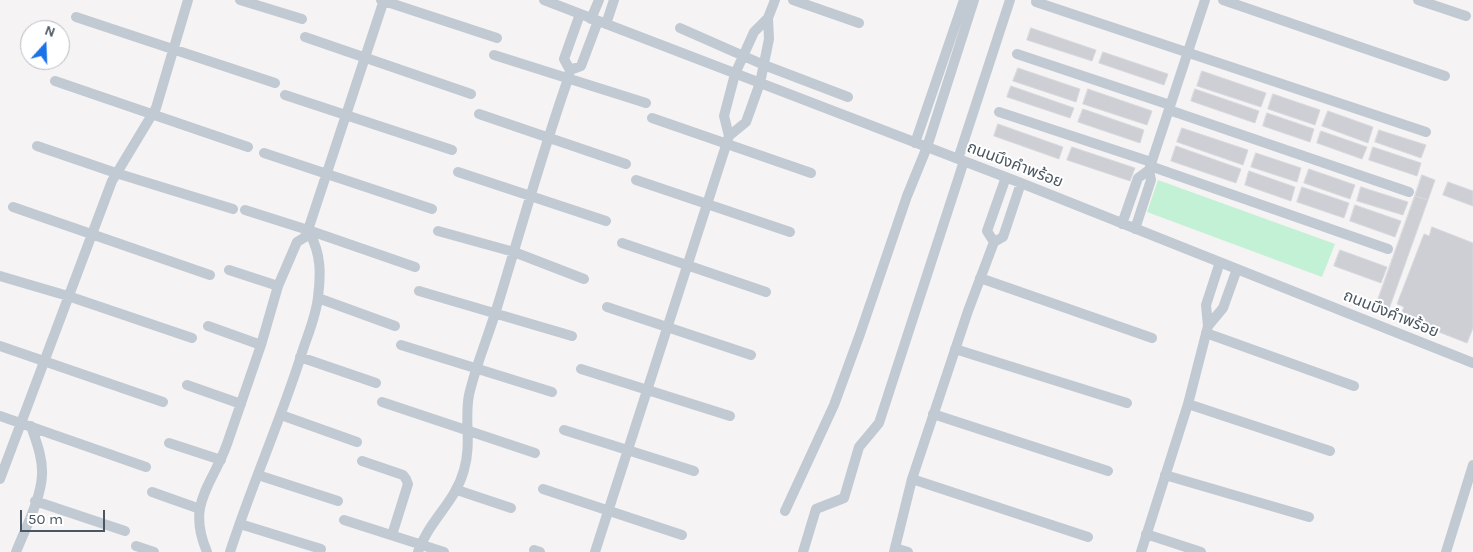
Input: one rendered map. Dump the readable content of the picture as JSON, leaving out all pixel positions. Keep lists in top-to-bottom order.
{
  "streets": {
    "street": ["ถนนบึงคำพร้อย"]
  },
  "scale_bar": "50 m",
  "north": "top"
}
